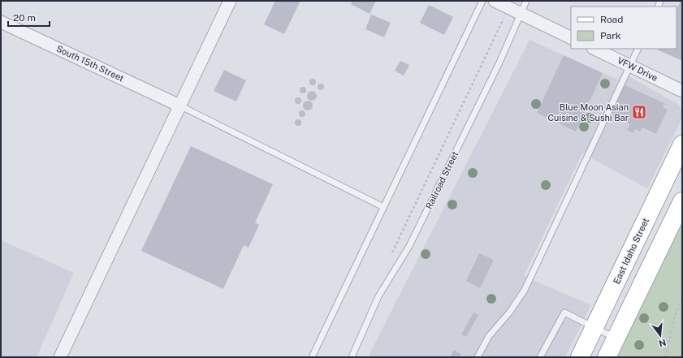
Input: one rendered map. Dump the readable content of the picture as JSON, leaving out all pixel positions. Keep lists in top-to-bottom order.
{
  "streets": {
    "main road": ["East Idaho Street"],
    "street": ["South 15th Street", "VFW Drive"],
    "lane": ["Railroad Street"]
  },
  "places": {
    "restaurant": ["Blue Moon Asian Cuisine & Sushi Bar"]
  },
  "legend": ["Road", "Park"],
  "scale_bar": "20 m",
  "north": "bottom"
}
